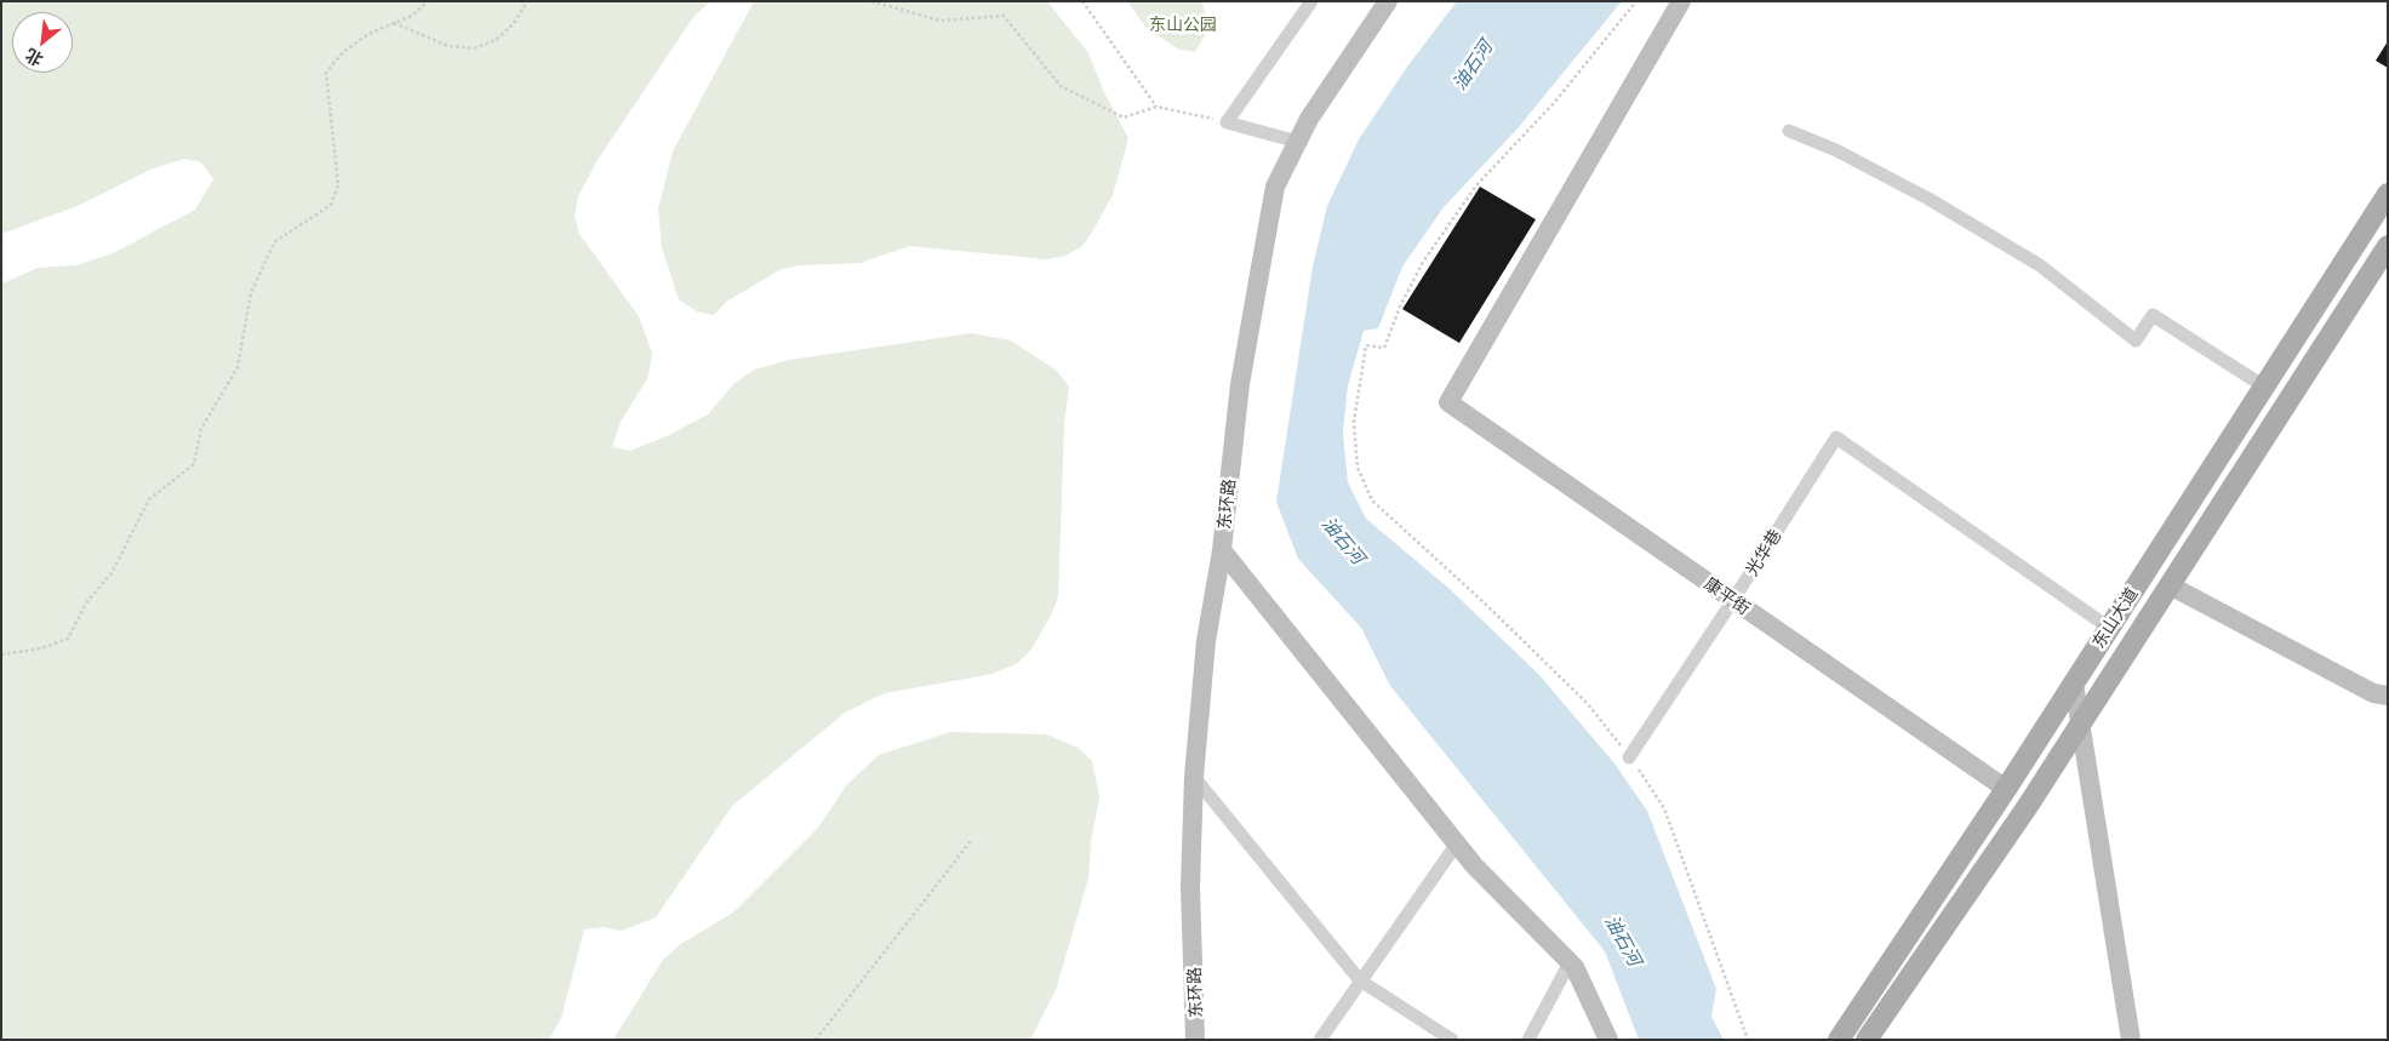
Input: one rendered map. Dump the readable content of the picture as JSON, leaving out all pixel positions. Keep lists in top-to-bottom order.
{
  "streets": {
    "main road": ["东山大道"],
    "street": ["东环路", "光华巷", "康平街"]
  },
  "crossings": [
    ["光华巷", "康平街"],
    ["光华巷", "东山大道"],
    ["康平街", "东山大道"]
  ],
  "water": ["油石河"],
  "parks": ["东山公园"],
  "north": "bottom left"
}
